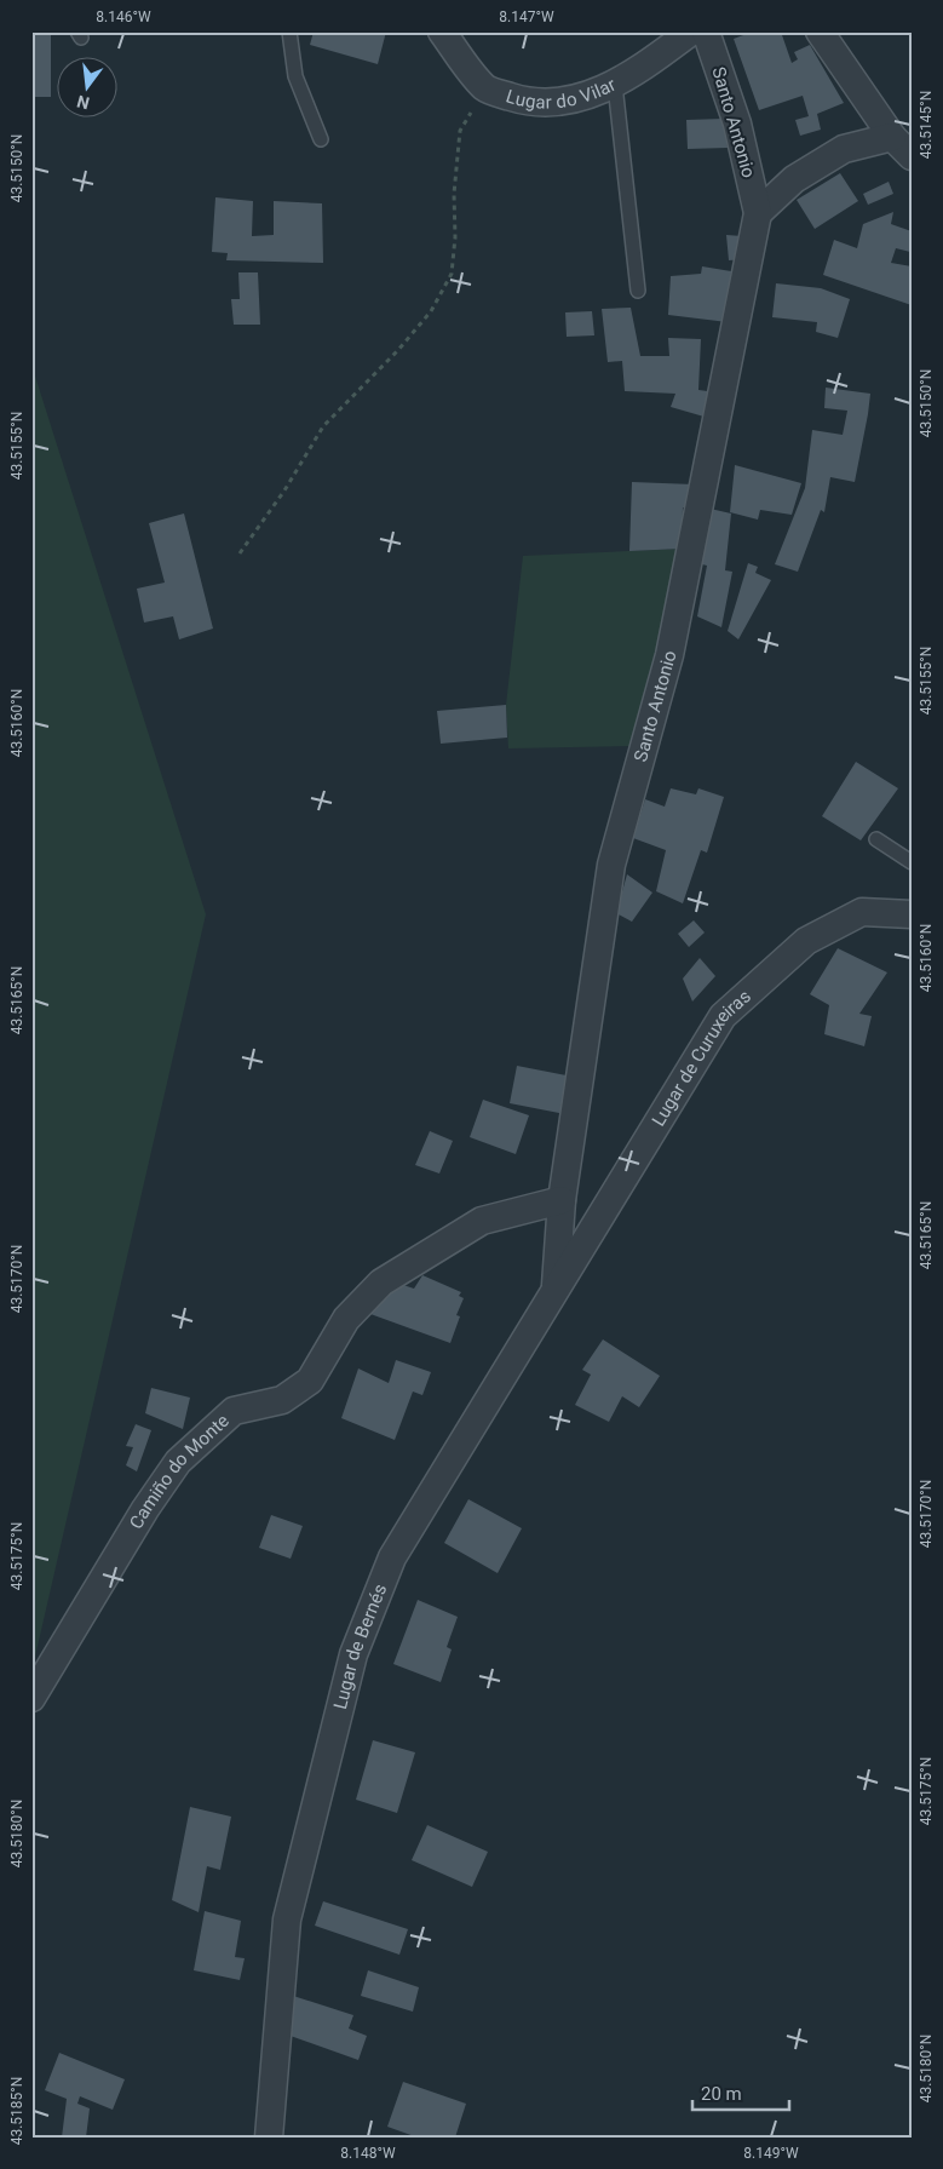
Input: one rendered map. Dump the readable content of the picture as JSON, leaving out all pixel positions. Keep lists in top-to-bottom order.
{
  "streets": {
    "street": [
      "Lugar do Vilar",
      "Santo Antonio",
      "Lugar de Curuxeiras",
      "Camiño do Monte",
      "Lugar de Bernés"
    ]
  },
  "crossings": [
    ["Santo Antonio", "Camiño do Monte"],
    ["Santo Antonio", "Lugar de Bernés"],
    ["Lugar de Curuxeiras", "Lugar de Bernés"],
    ["Camiño do Monte", "Lugar de Bernés"]
  ],
  "scale_bar": "20 m",
  "north": "bottom",
  "coordinates": [
    "8.146°W",
    "8.147°W",
    "43.5145°N",
    "43.5150°N",
    "43.5155°N",
    "43.5160°N",
    "43.5165°N",
    "43.5170°N",
    "43.5175°N",
    "43.5180°N",
    "43.5185°N",
    "8.148°W",
    "8.149°W"
  ]
}
